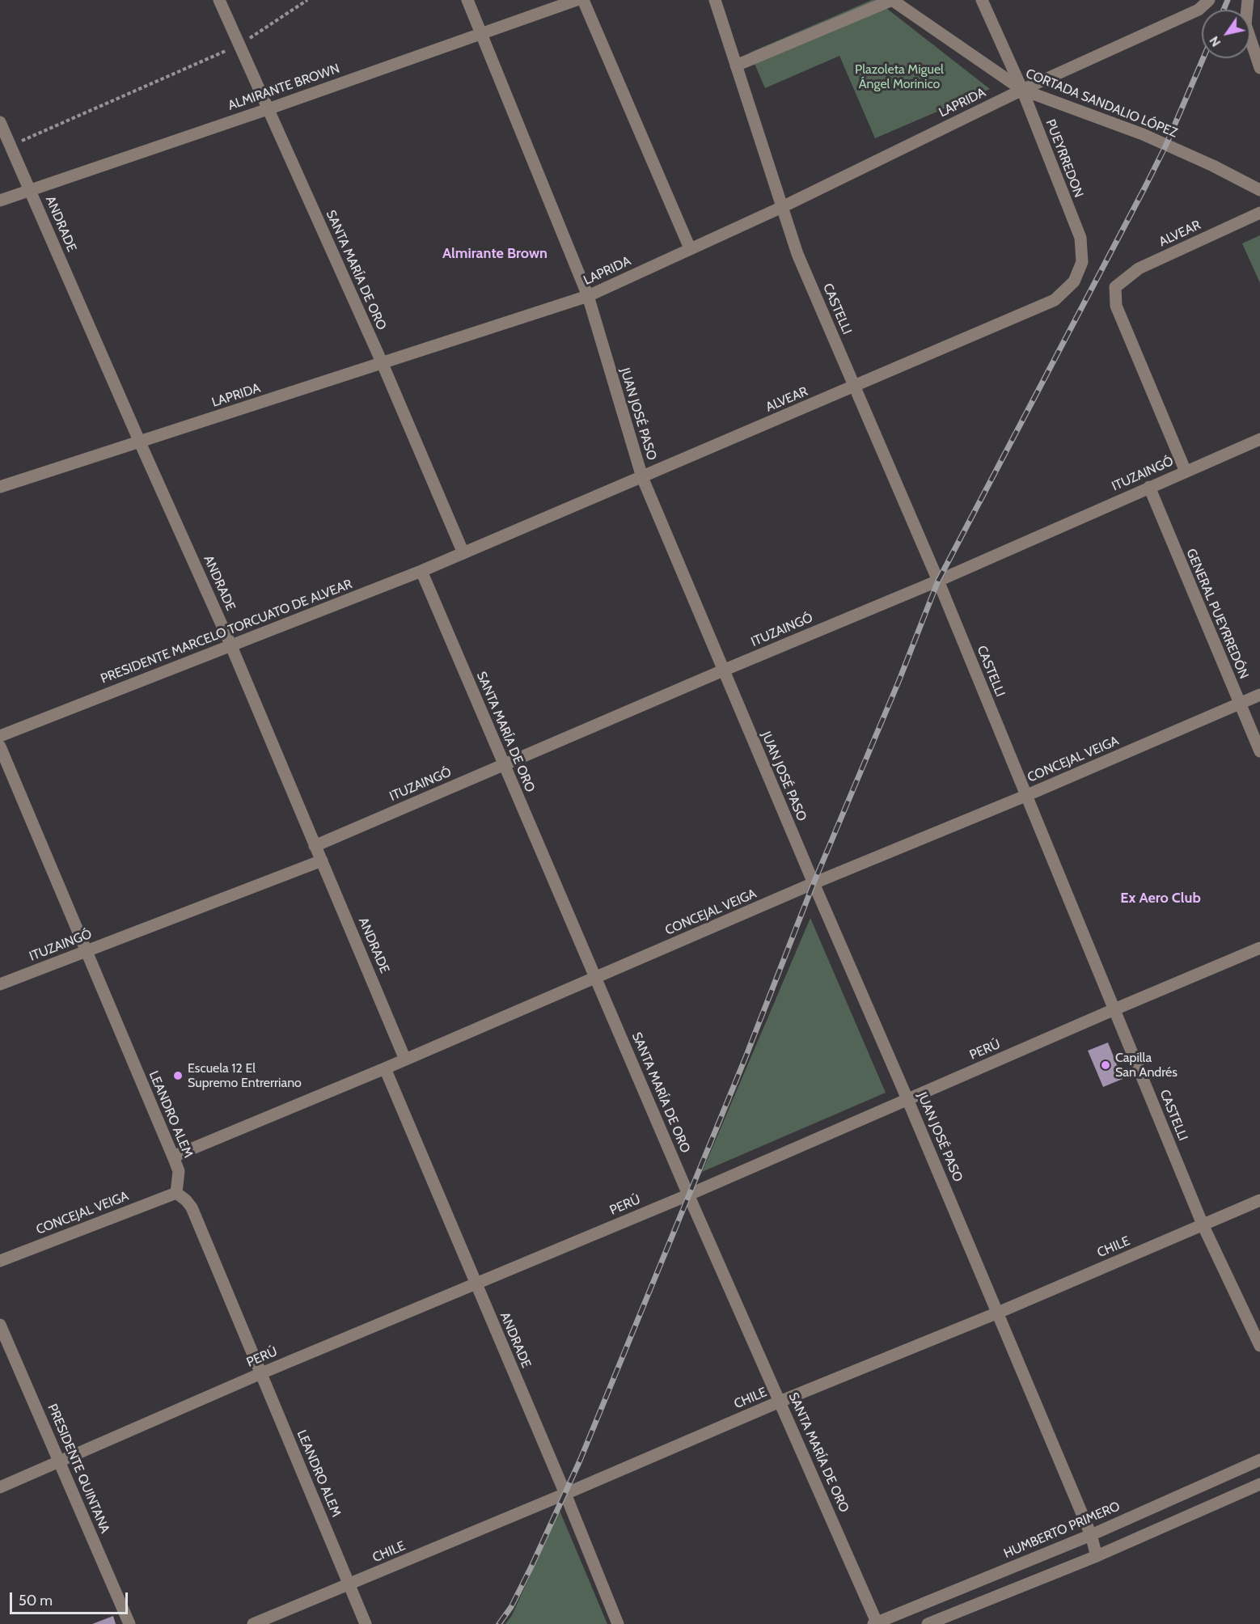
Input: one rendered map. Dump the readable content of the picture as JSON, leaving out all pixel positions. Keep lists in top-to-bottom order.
{
  "streets": {
    "street": [
      "ALMIRANTE BROWN",
      "LAPRIDA",
      "CORTADA SANDALIO LÓPEZ",
      "PUEYRREDON",
      "ANDRADE",
      "ALVEAR",
      "SANTA MARÍA DE ORO",
      "CASTELLI",
      "JUAN JOSÉ PASO",
      "ITUZAINGÓ",
      "GENERAL PUEYRREDÓN",
      "PRESIDENTE MARCELO TORCUATO DE ALVEAR",
      "CONCEJAL VEIGA",
      "PERÚ",
      "LEANDRO ALEM",
      "CHILE",
      "PRESIDENTE QUINTANA",
      "HUMBERTO PRIMERO"
    ]
  },
  "crossings": [
    ["ALMIRANTE BROWN", "ANDRADE"],
    ["ALMIRANTE BROWN", "SANTA MARÍA DE ORO"],
    ["ALMIRANTE BROWN", "JUAN JOSÉ PASO"],
    ["LAPRIDA", "CORTADA SANDALIO LÓPEZ"],
    ["LAPRIDA", "PUEYRREDON"],
    ["LAPRIDA", "ANDRADE"],
    ["LAPRIDA", "SANTA MARÍA DE ORO"],
    ["LAPRIDA", "CASTELLI"],
    ["LAPRIDA", "JUAN JOSÉ PASO"],
    ["CORTADA SANDALIO LÓPEZ", "PUEYRREDON"],
    ["PUEYRREDON", "ALVEAR"],
    ["ANDRADE", "ITUZAINGÓ"],
    ["ANDRADE", "PRESIDENTE MARCELO TORCUATO DE ALVEAR"],
    ["ANDRADE", "CONCEJAL VEIGA"],
    ["ANDRADE", "PERÚ"],
    ["ANDRADE", "CHILE"],
    ["ALVEAR", "SANTA MARÍA DE ORO"],
    ["ALVEAR", "CASTELLI"],
    ["ALVEAR", "JUAN JOSÉ PASO"],
    ["ALVEAR", "ITUZAINGÓ"],
    ["ALVEAR", "PRESIDENTE MARCELO TORCUATO DE ALVEAR"],
    ["SANTA MARÍA DE ORO", "ITUZAINGÓ"],
    ["SANTA MARÍA DE ORO", "PRESIDENTE MARCELO TORCUATO DE ALVEAR"],
    ["SANTA MARÍA DE ORO", "CONCEJAL VEIGA"],
    ["SANTA MARÍA DE ORO", "PERÚ"],
    ["SANTA MARÍA DE ORO", "CHILE"],
    ["SANTA MARÍA DE ORO", "HUMBERTO PRIMERO"],
    ["CASTELLI", "ITUZAINGÓ"],
    ["CASTELLI", "CONCEJAL VEIGA"],
    ["CASTELLI", "PERÚ"],
    ["CASTELLI", "CHILE"],
    ["JUAN JOSÉ PASO", "ITUZAINGÓ"],
    ["JUAN JOSÉ PASO", "CONCEJAL VEIGA"],
    ["JUAN JOSÉ PASO", "PERÚ"],
    ["JUAN JOSÉ PASO", "CHILE"],
    ["JUAN JOSÉ PASO", "HUMBERTO PRIMERO"],
    ["ITUZAINGÓ", "GENERAL PUEYRREDÓN"],
    ["ITUZAINGÓ", "LEANDRO ALEM"],
    ["GENERAL PUEYRREDÓN", "CONCEJAL VEIGA"],
    ["CONCEJAL VEIGA", "LEANDRO ALEM"],
    ["PERÚ", "LEANDRO ALEM"],
    ["PERÚ", "PRESIDENTE QUINTANA"],
    ["LEANDRO ALEM", "CHILE"]
  ],
  "districts": ["Almirante Brown", "Ex Aero Club"],
  "parks": ["Plazoleta Miguel Ángel Morinico"],
  "places": ["Capilla San Andrés", "Escuela 12 El Supremo Entrerriano"],
  "scale_bar": "50 m",
  "north": "bottom left"
}
